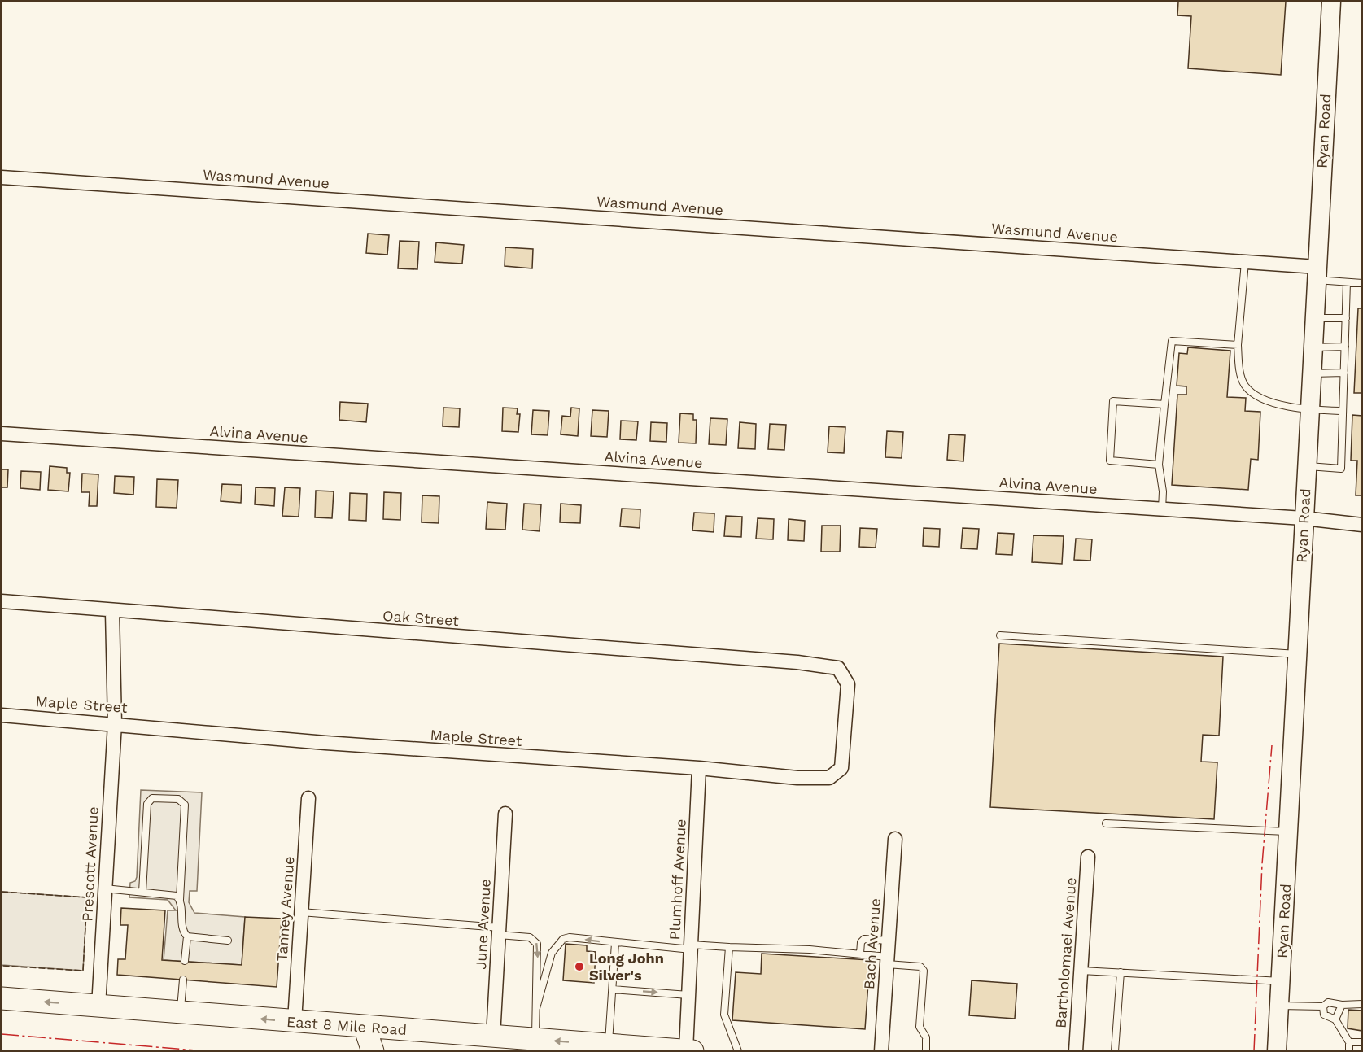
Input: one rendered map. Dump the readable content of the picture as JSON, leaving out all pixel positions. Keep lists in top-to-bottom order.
{
  "streets": {
    "highway": ["East 8 Mile Road"],
    "main road": ["Ryan Road"],
    "street": [
      "Wasmund Avenue",
      "Alvina Avenue",
      "Oak Street",
      "Maple Street",
      "Prescott Avenue",
      "Plumhoff Avenue",
      "Tanney Avenue",
      "June Avenue",
      "Bach Avenue",
      "Bartholomaei Avenue"
    ]
  },
  "crossings": [
    ["Ryan Road", "Wasmund Avenue"],
    ["Ryan Road", "Alvina Avenue"],
    ["Oak Street", "Maple Street"],
    ["Oak Street", "Prescott Avenue"],
    ["Maple Street", "Prescott Avenue"],
    ["Maple Street", "Plumhoff Avenue"],
    ["Prescott Avenue", "East 8 Mile Road"],
    ["Plumhoff Avenue", "East 8 Mile Road"],
    ["Tanney Avenue", "East 8 Mile Road"],
    ["June Avenue", "East 8 Mile Road"]
  ],
  "one_way": ["East 8 Mile Road"],
  "places": ["Long John Silver's"]
}
